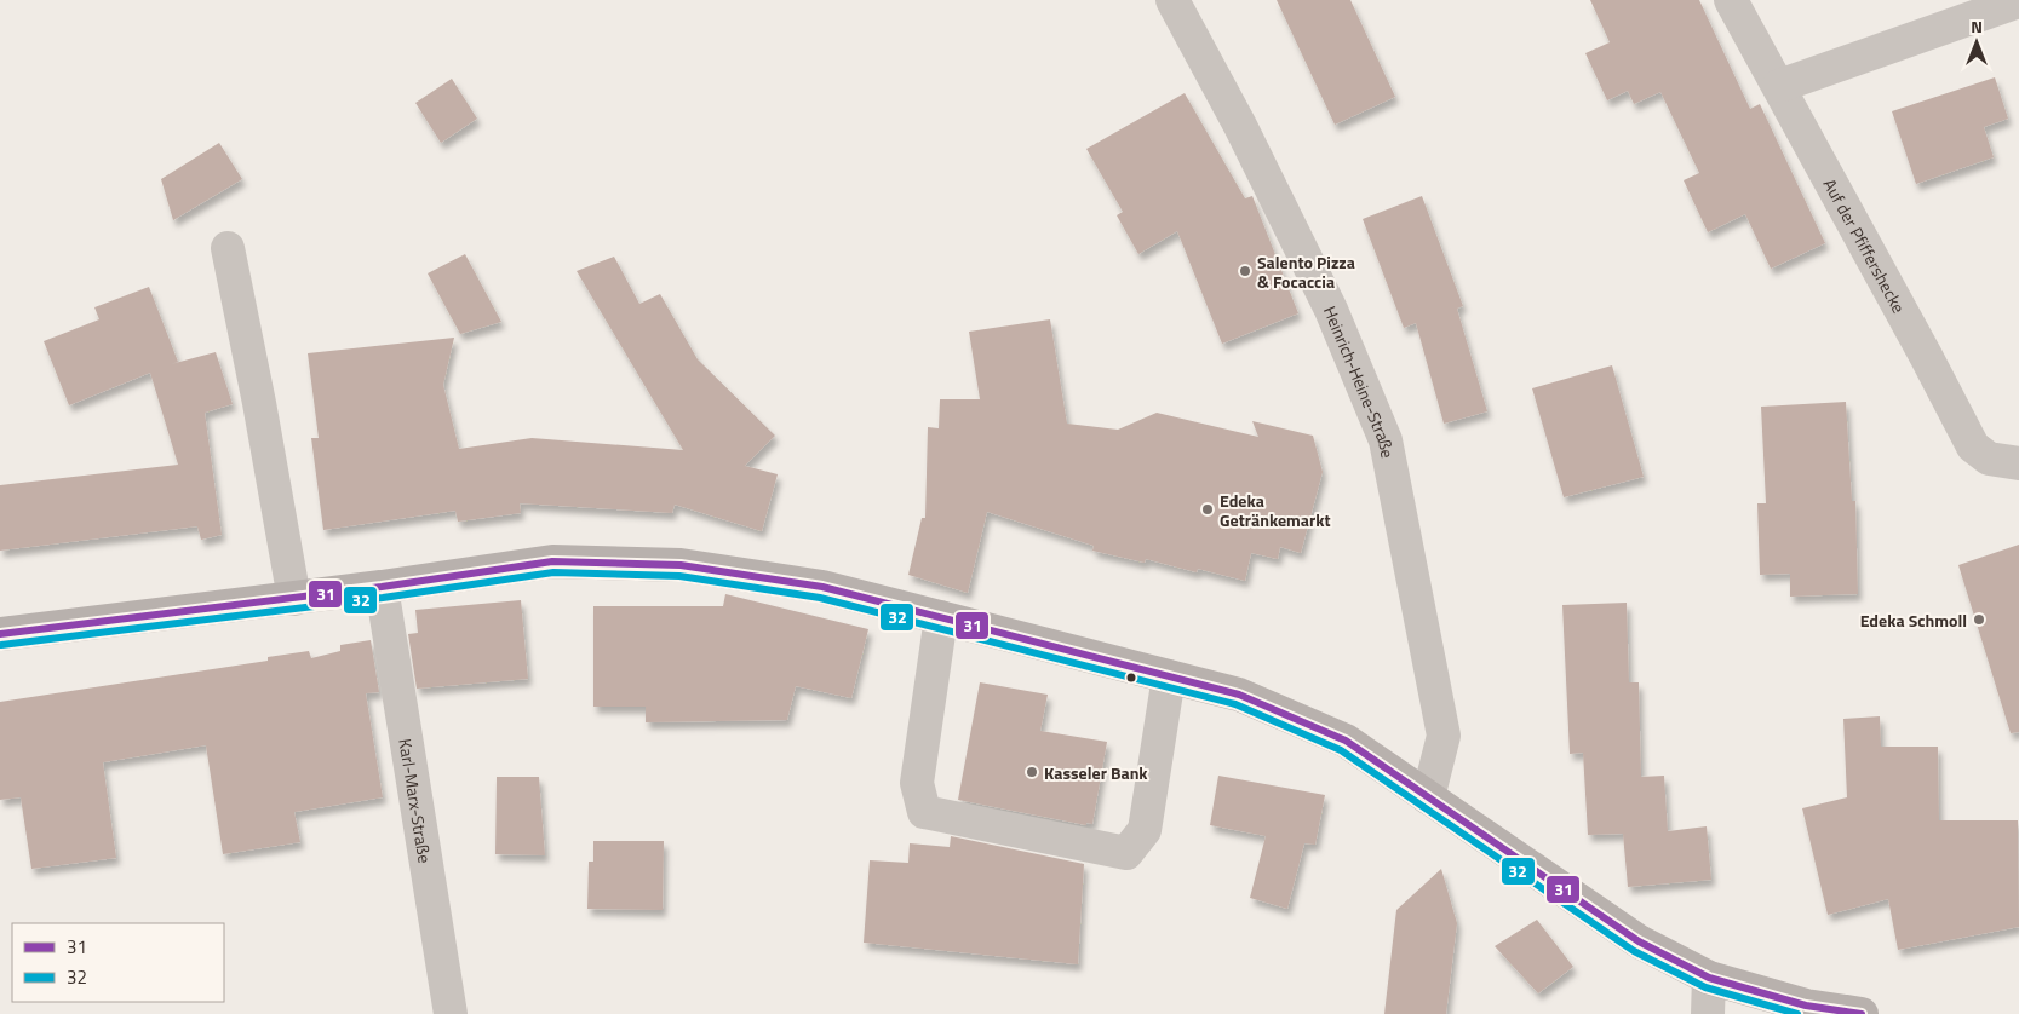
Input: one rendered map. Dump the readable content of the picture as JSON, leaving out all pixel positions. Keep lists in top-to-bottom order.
{
  "streets": {
    "street": ["Auf der Pfiffershecke", "Heinrich-Heine-Straße", "Karl-Marx-Straße"]
  },
  "places": [
    "Salento Pizza & Focaccia",
    "Edeka Getränkemarkt",
    "Edeka Schmoll",
    "Kasseler Bank"
  ],
  "lines": ["transit line 31", "transit line 32"],
  "legend": ["31", "32"],
  "north": "top"
}
